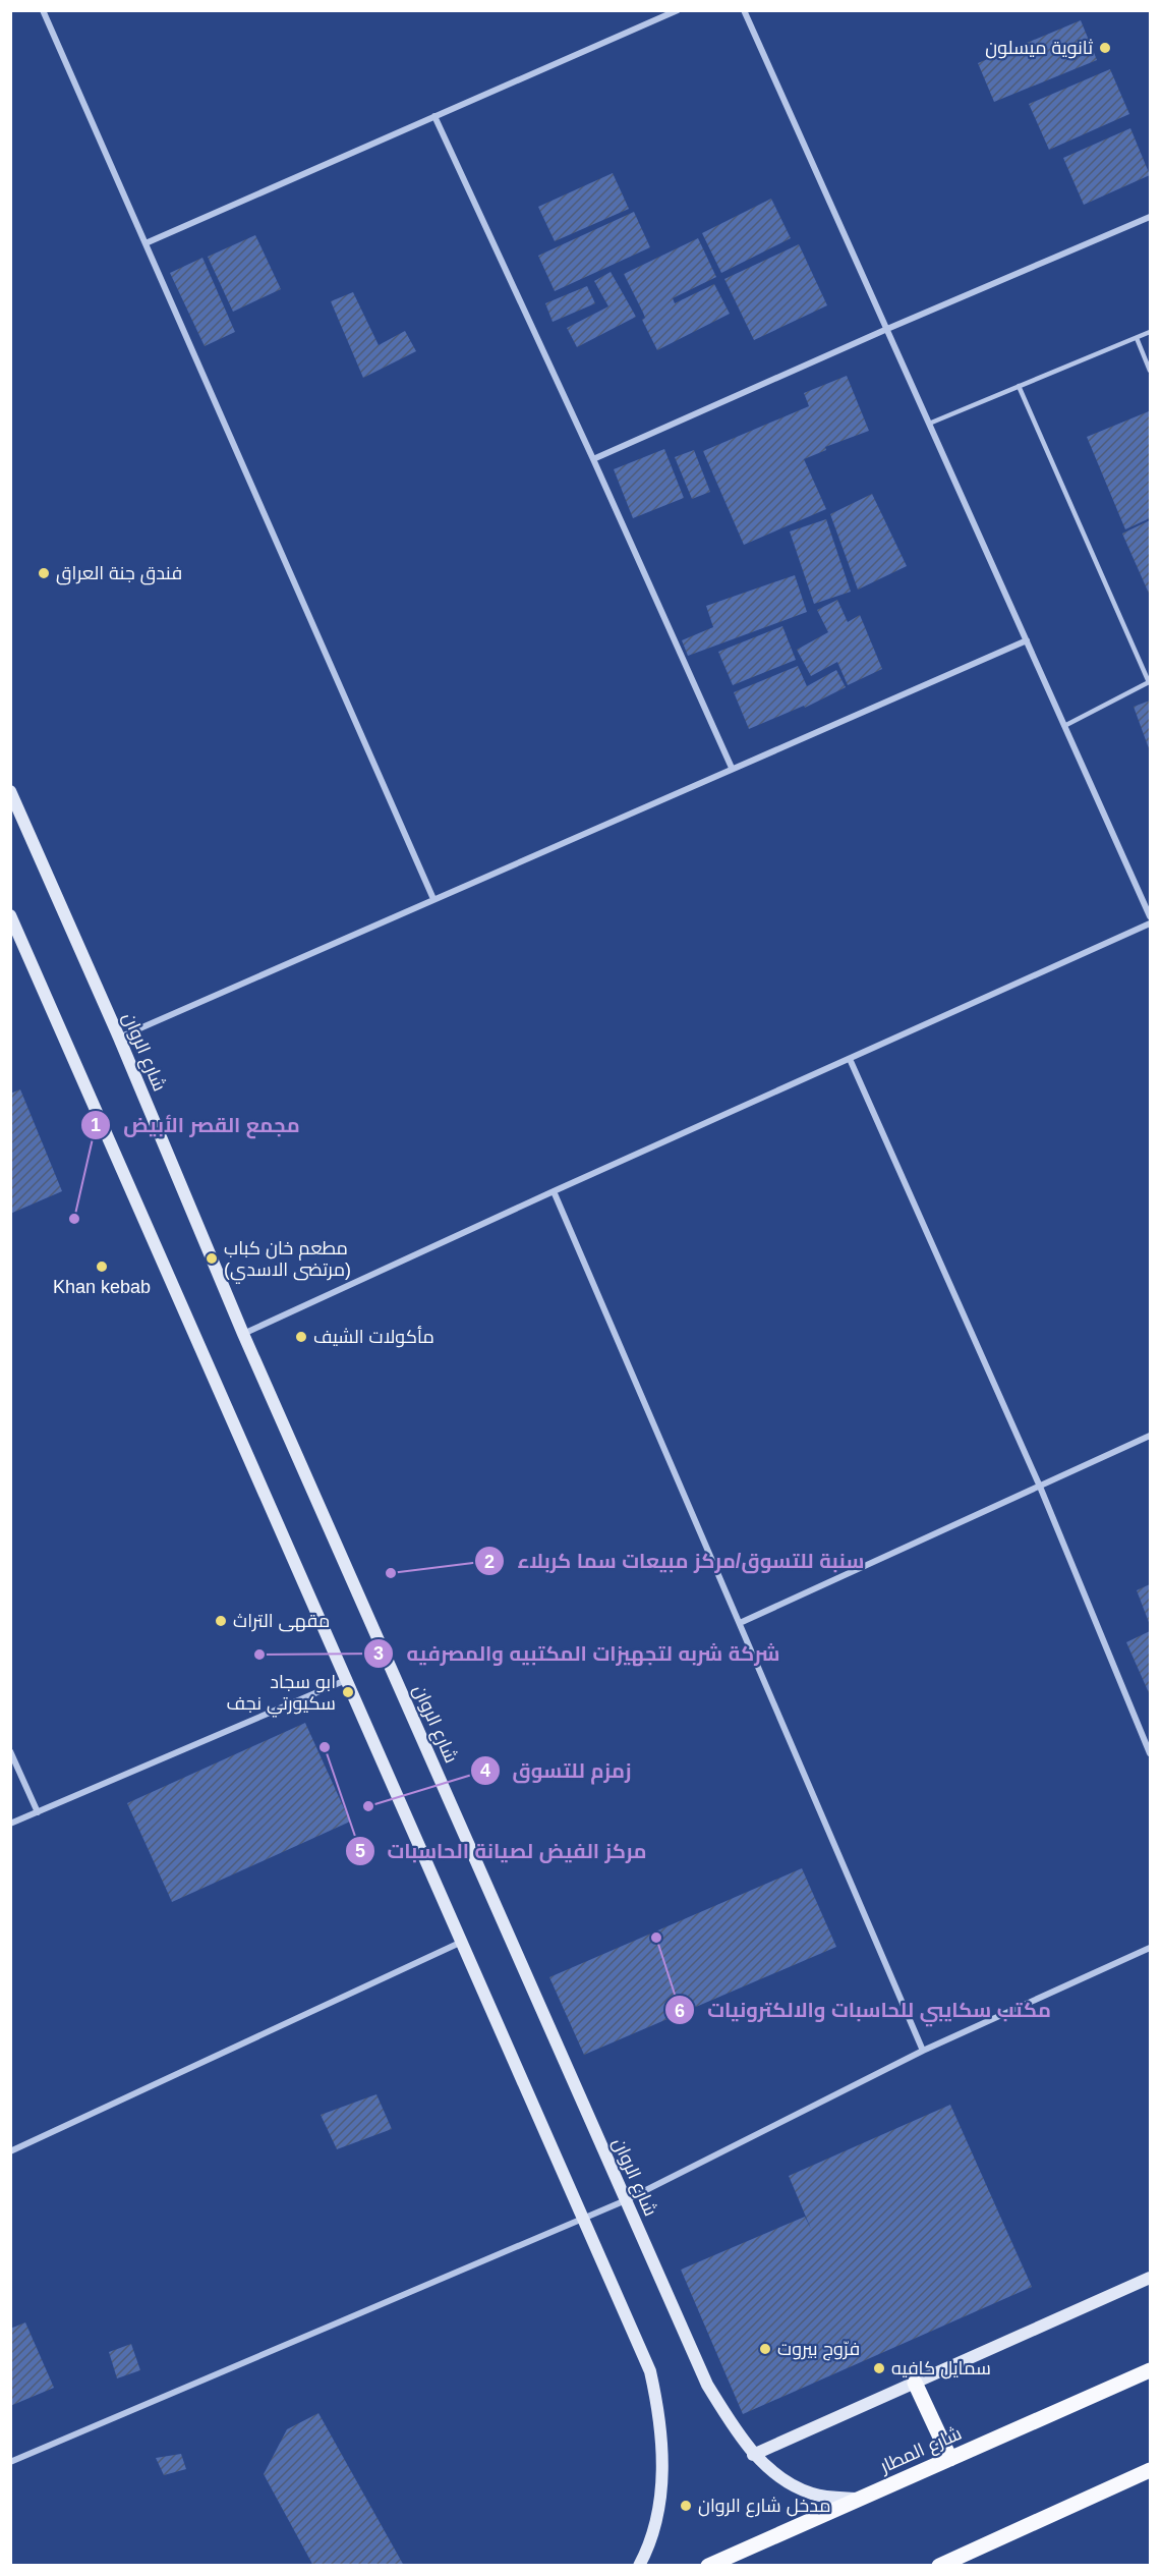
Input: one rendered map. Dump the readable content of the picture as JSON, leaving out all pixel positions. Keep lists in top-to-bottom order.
{
  "streets": {
    "main road": ["شارع المطار"],
    "street": ["شارع الروان"]
  },
  "crossings": [
    ["شارع الروان", "شارع المطار"]
  ],
  "places": [
    "ثانوية ميسلون",
    "فندق جنة العراق",
    "مجمع القصر الأبيض",
    "مطعم خان كباب (مرتضى الاسدي)",
    "Khan kebab",
    "مأكولات الشيف",
    "سنبة للتسوق/مركز مبيعات سما كربلاء",
    "مقهى التراث",
    "شركة شربه لتجهيزات المكتبيه والمصرفيه",
    "ابو سجاد سكيورتي نجف",
    "مركز الفيض لصيانة الحاسبات",
    "زمزم للتسوق",
    "مكتب سكايبي للحاسبات والالكترونيات",
    "فرّوج بيروت",
    "سمايل كافيه",
    "مدخل شارع الروان"
  ]
}
